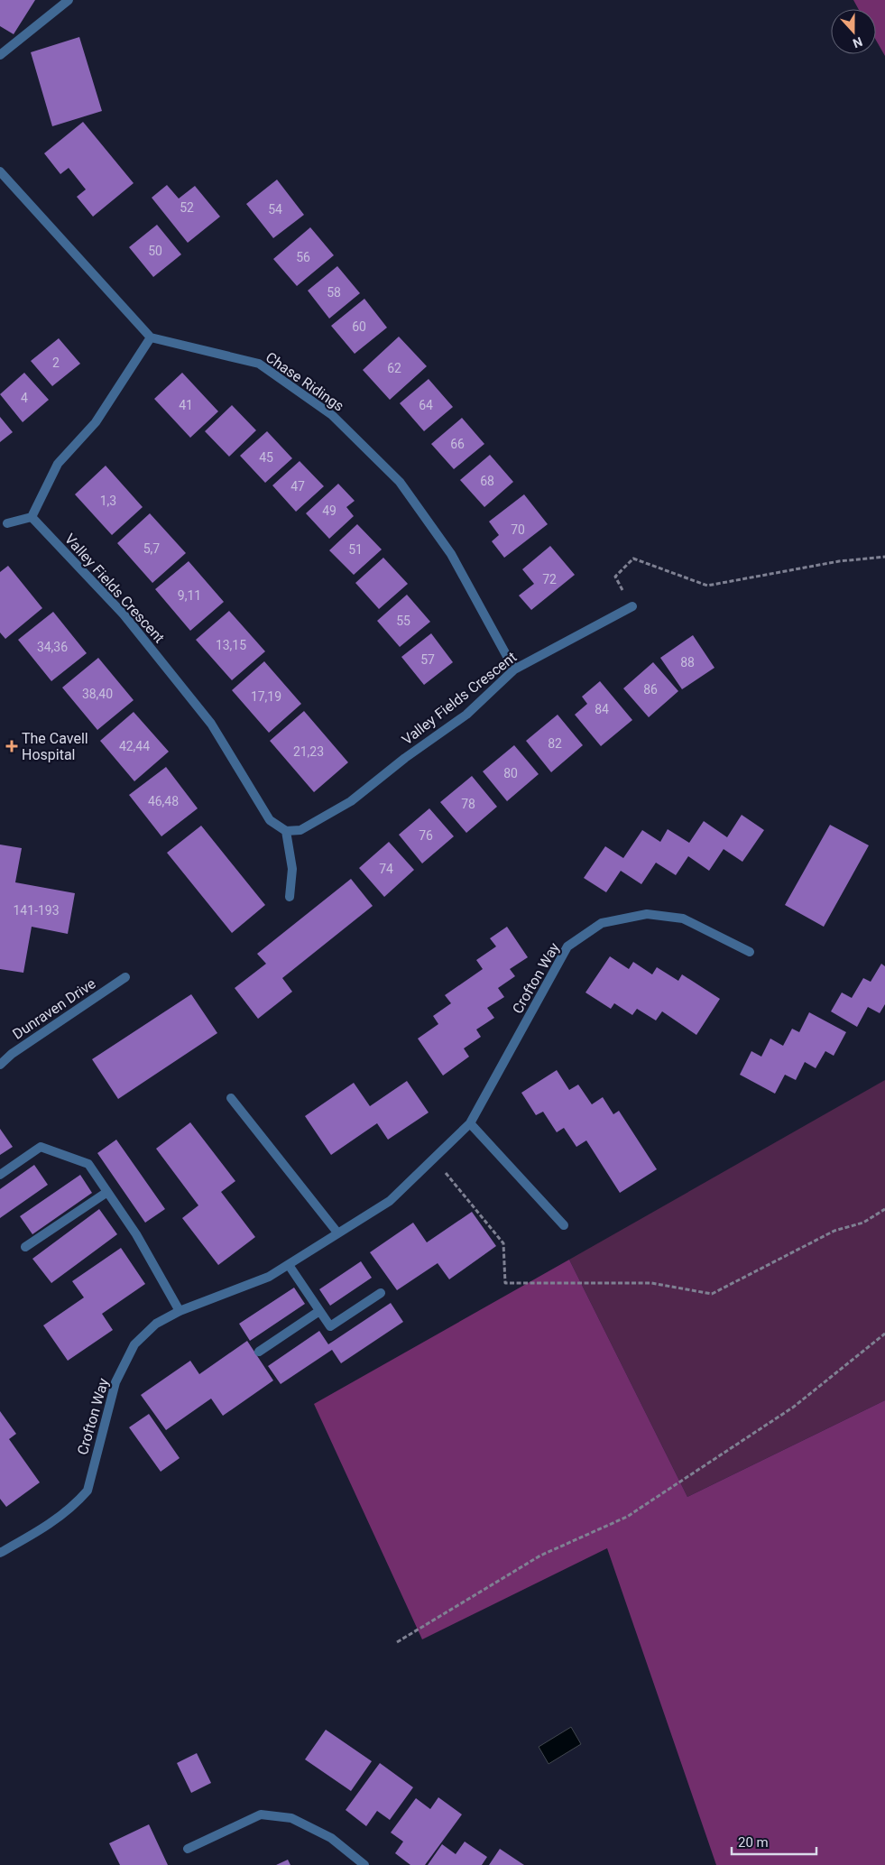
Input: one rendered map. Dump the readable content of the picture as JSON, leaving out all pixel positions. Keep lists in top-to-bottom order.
{
  "streets": {
    "street": [
      "Chase Ridings",
      "Valley Fields Crescent",
      "Crofton Way",
      "Dunraven Drive"
    ]
  },
  "crossings": [
    ["Chase Ridings", "Valley Fields Crescent"]
  ],
  "places": {
    "health": ["The Cavell Hospital"]
  },
  "house_numbers": [
    "52",
    "54",
    "50",
    "56",
    "58",
    "60",
    "2",
    "62",
    "4",
    "41",
    "64",
    "66",
    "45",
    "68",
    "47",
    "1,3",
    "49",
    "70",
    "5,7",
    "51",
    "72",
    "9,11",
    "55",
    "13,15",
    "34,36",
    "57",
    "88",
    "86",
    "38,40",
    "17,19",
    "84",
    "82",
    "42,44",
    "21,23",
    "80",
    "46,48",
    "78",
    "76",
    "74",
    "141-193"
  ],
  "scale_bar": "20 m",
  "north": "bottom"
}
